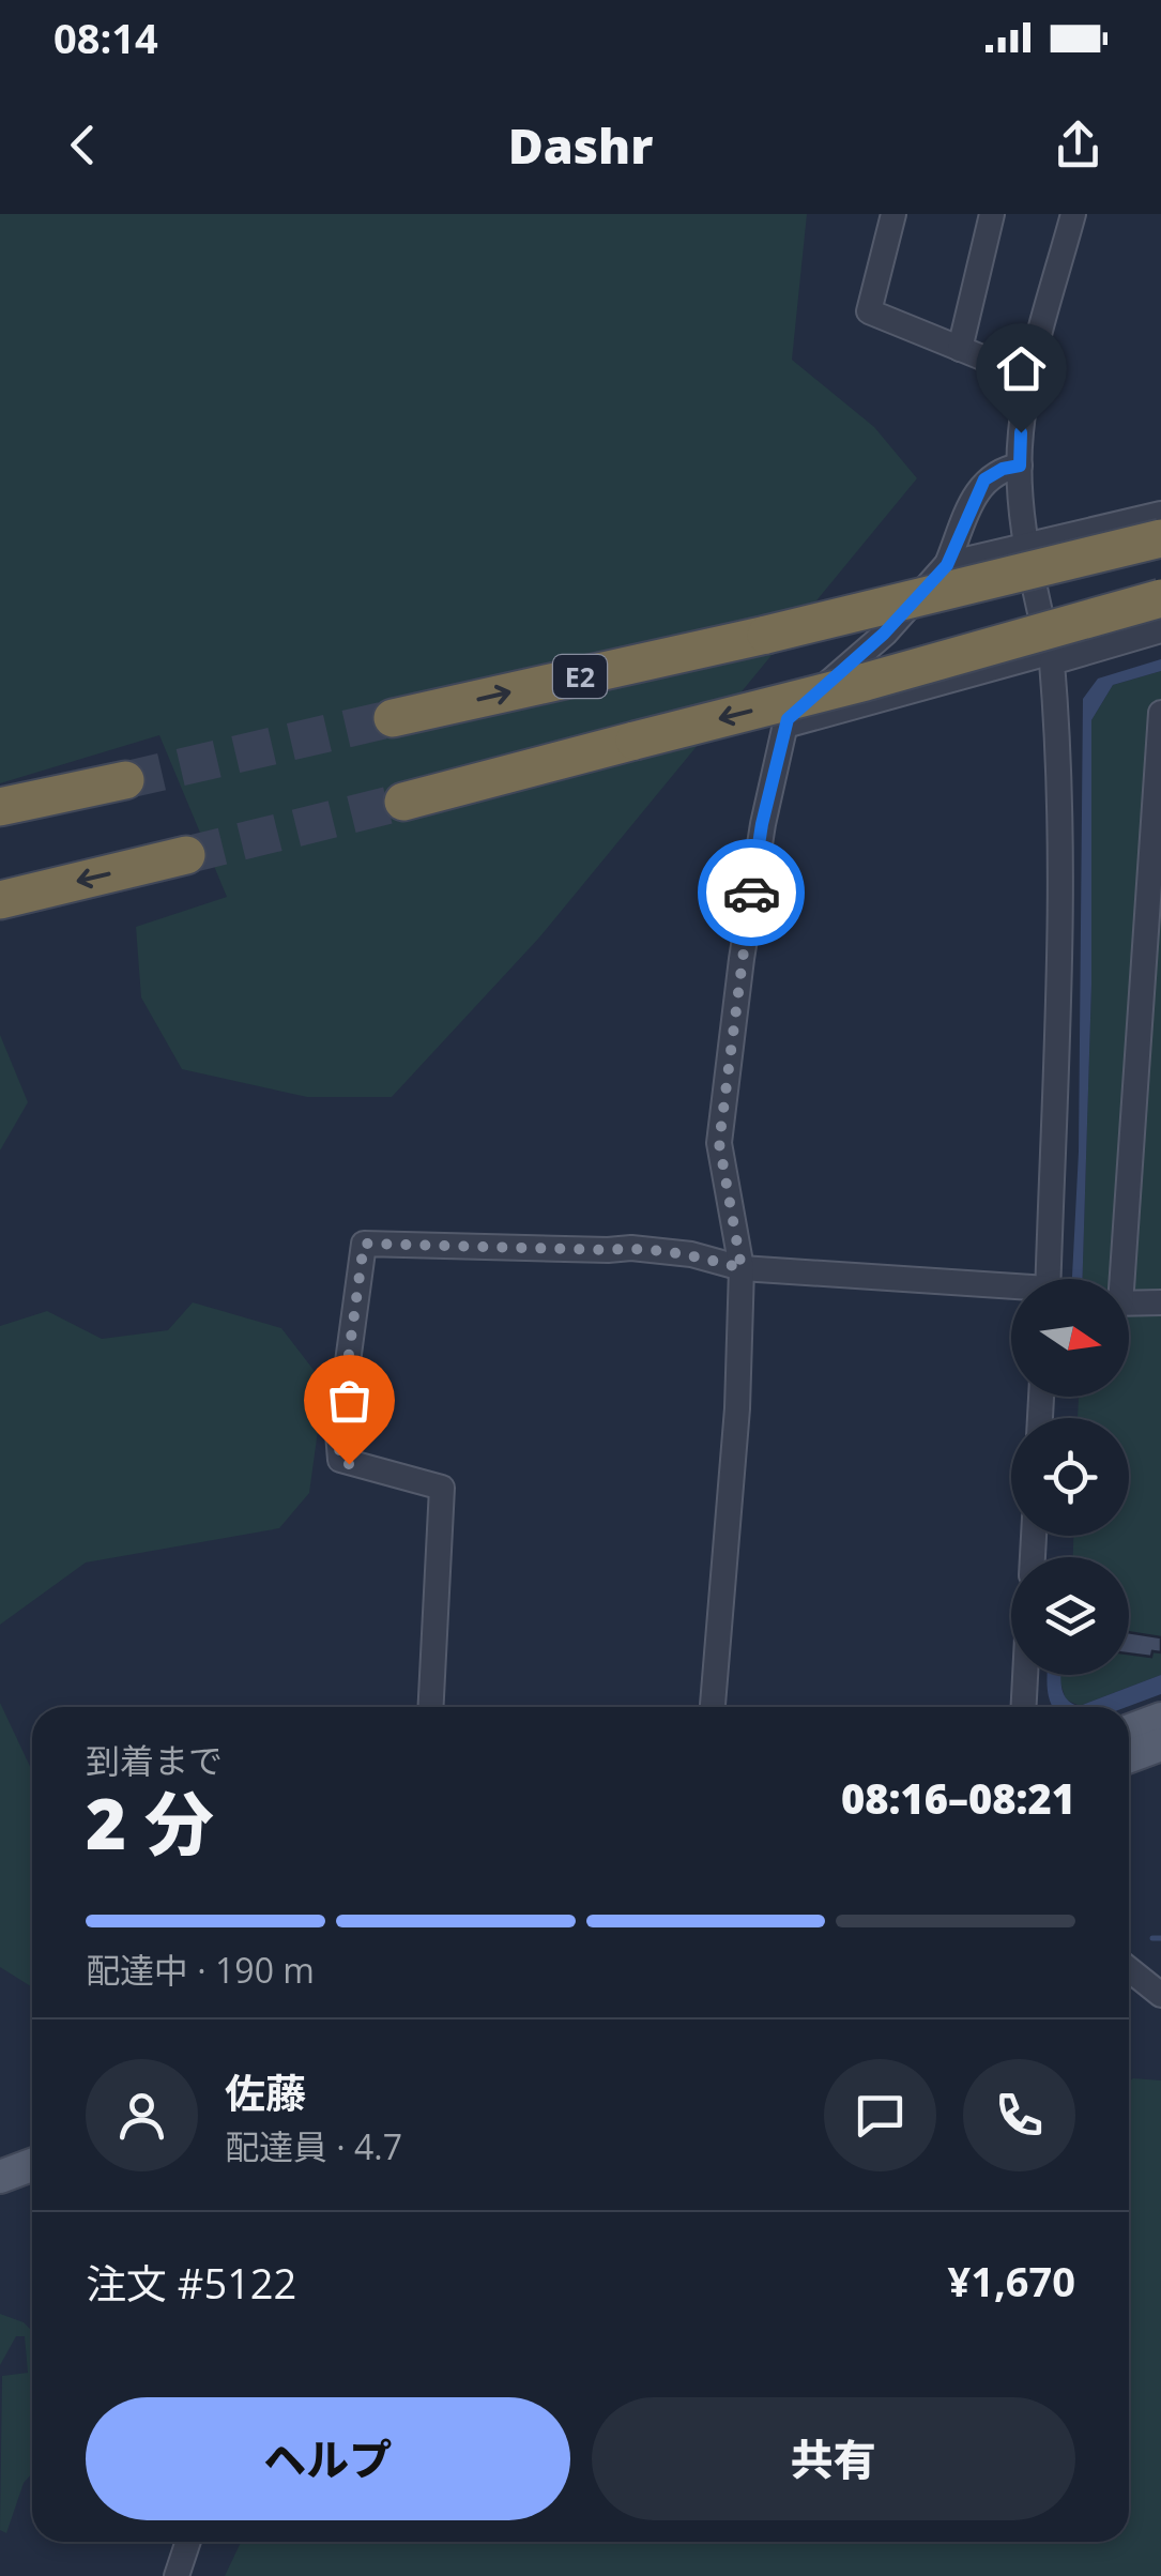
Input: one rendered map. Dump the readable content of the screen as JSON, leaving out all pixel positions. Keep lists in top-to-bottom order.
{
  "streets": {
    "highway": ["E2"]
  },
  "north": "right",
  "page": {
    "status": "08:14",
    "header": "Dashr",
    "heading": ["2 分", "到着まで", "08:16–08:21"],
    "panel": [
      "佐藤",
      "配達員 · 4.7",
      "注文 #5122",
      "¥1,670"
    ],
    "bar": "配達中 · 190 m",
    "buttons": ["ヘルプ", "共有"]
  }
}
